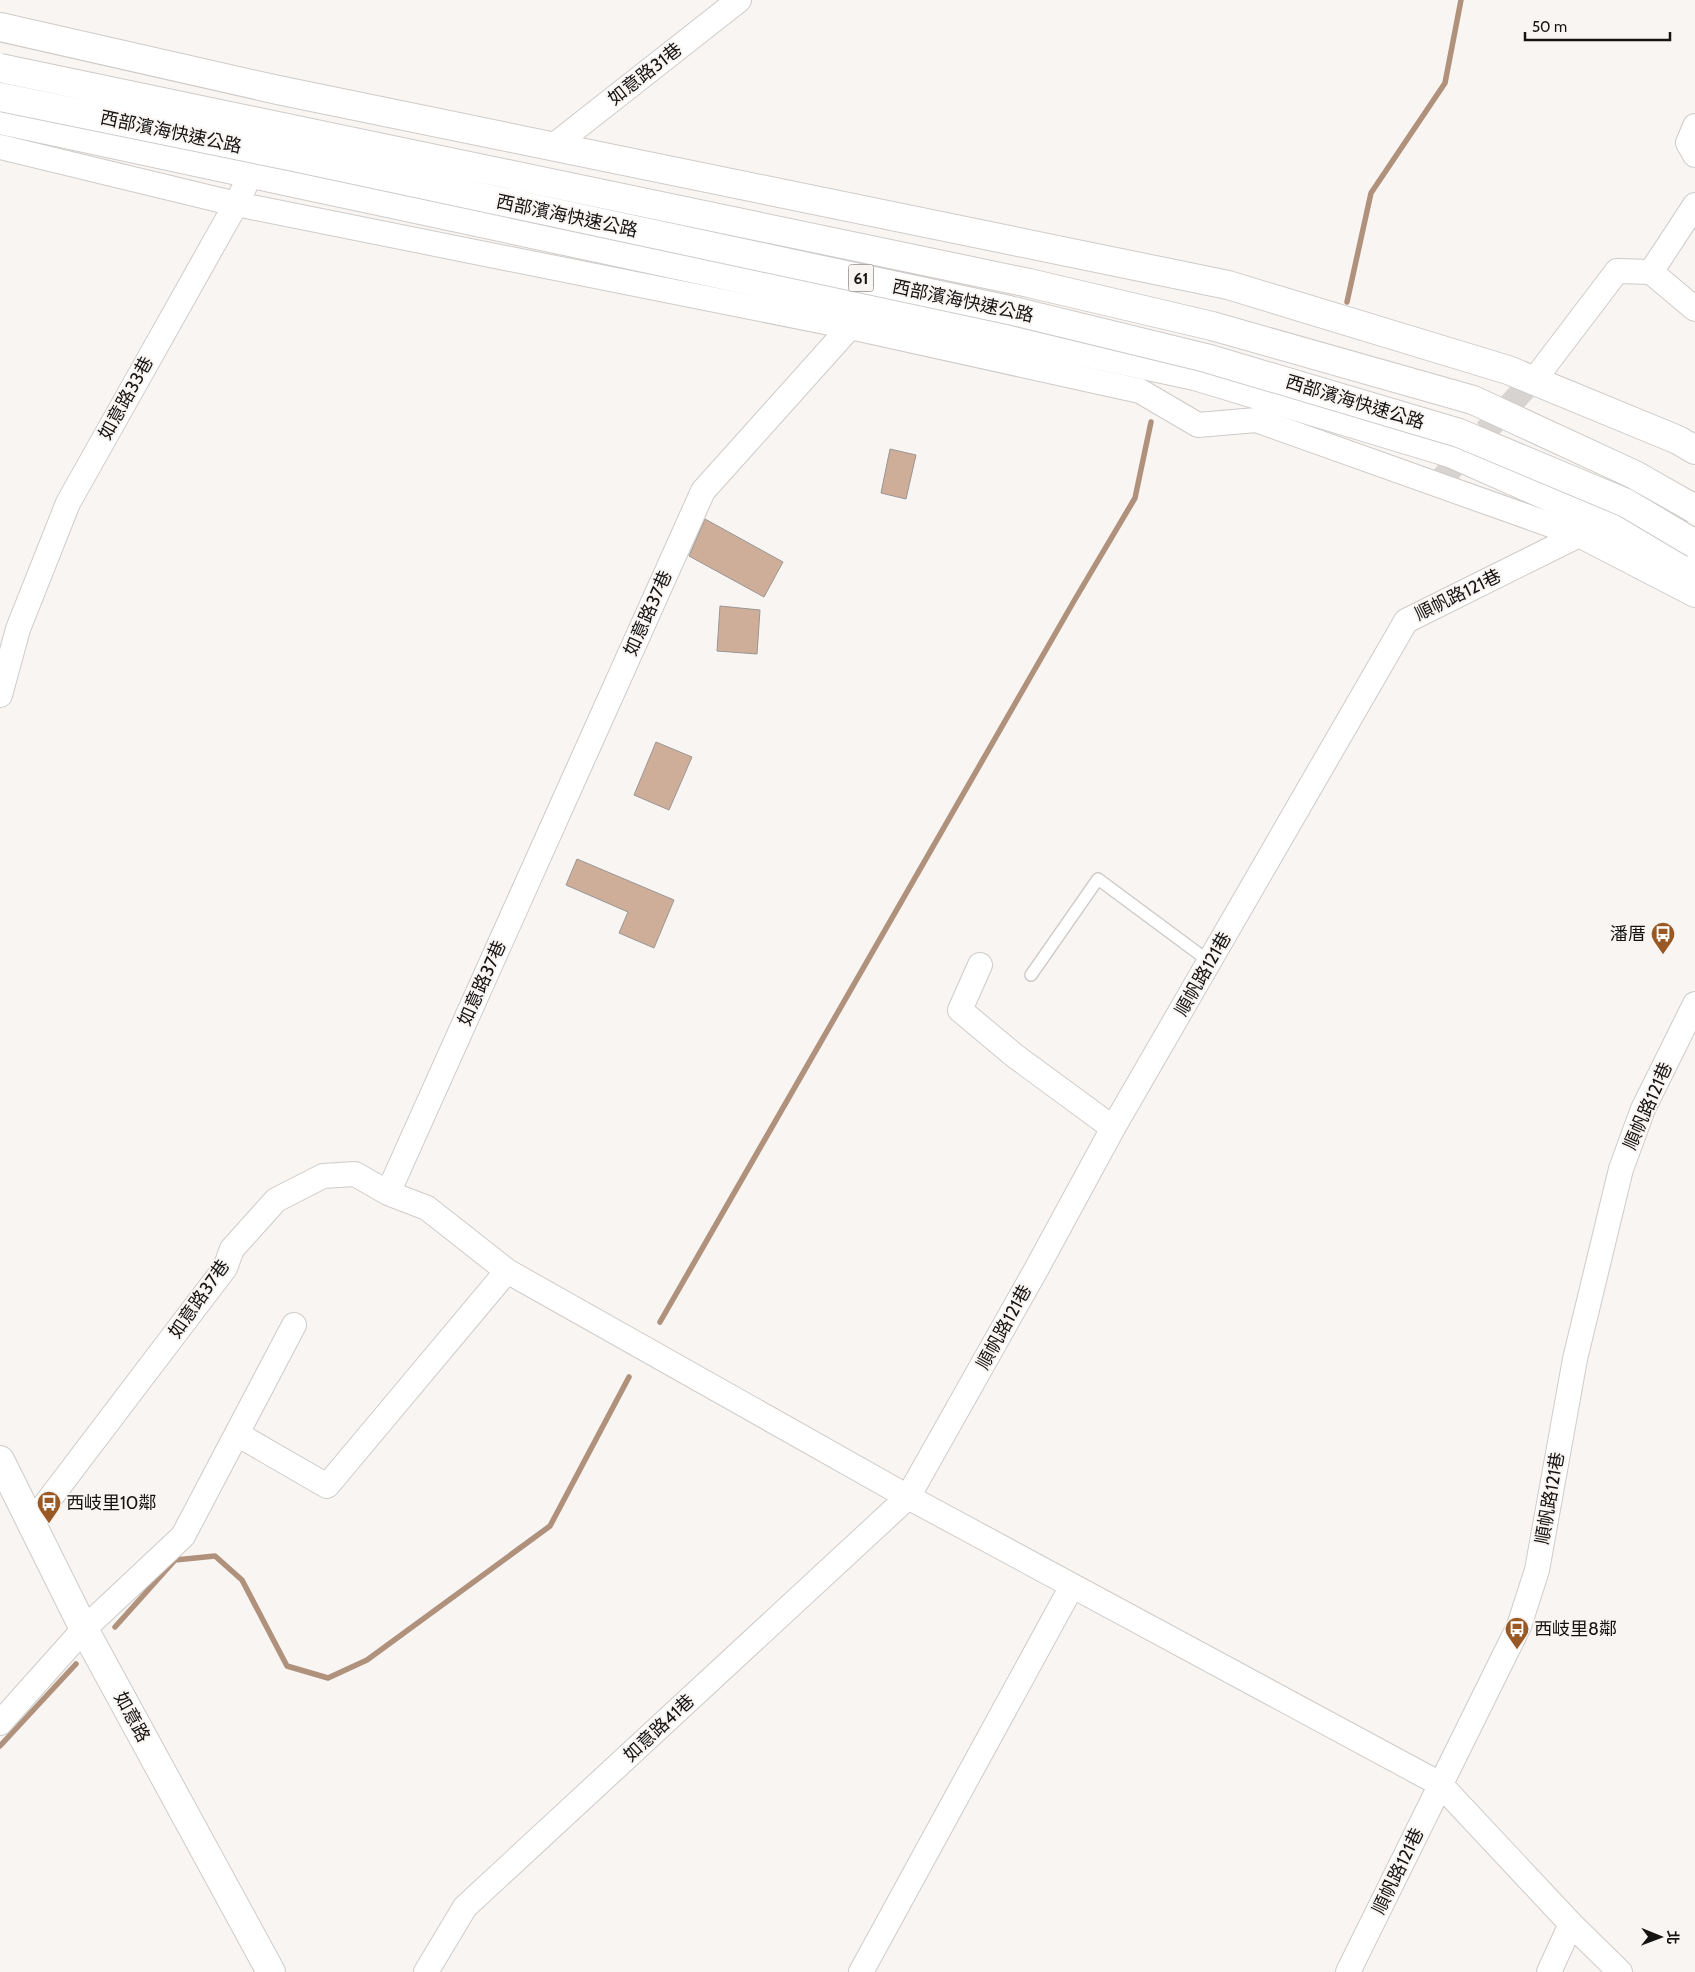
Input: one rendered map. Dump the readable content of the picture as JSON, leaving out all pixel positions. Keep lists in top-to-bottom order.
{
  "streets": {
    "main road": ["西部濱海快速公路", "61", "如意路"],
    "street": [
      "如意路31巷",
      "如意路33巷",
      "順帆路121巷",
      "如意路37巷",
      "如意路41巷"
    ]
  },
  "crossings": [
    ["順帆路121巷", "如意路41巷"],
    ["如意路37巷", "如意路"]
  ],
  "places": {
    "bus stop": ["潘厝", "西岐里10鄰", "西岐里8鄰"]
  },
  "scale_bar": "50 m",
  "north": "right"
}
